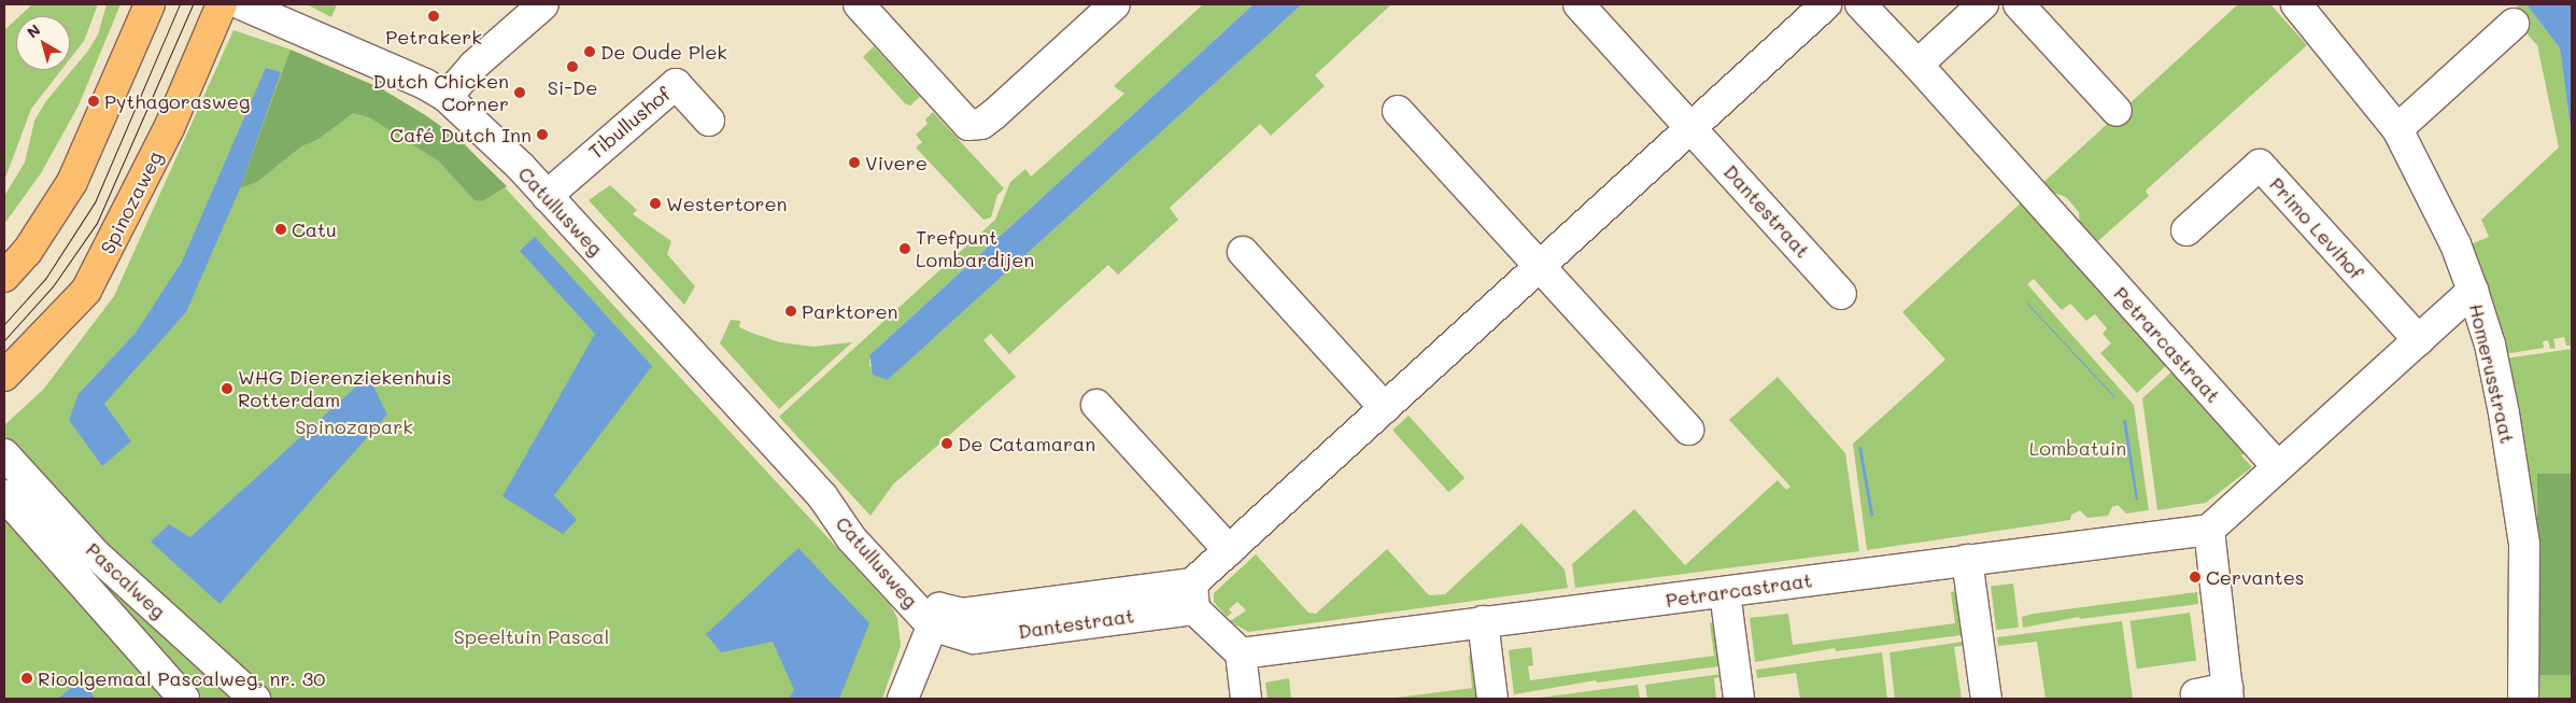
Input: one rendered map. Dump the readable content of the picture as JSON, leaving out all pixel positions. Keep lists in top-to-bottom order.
{
  "streets": {
    "main road": ["Spinozaweg"],
    "street": [
      "Tibullushof",
      "Catullusweg",
      "Dantestraat",
      "Primo Levihof",
      "Petrarcastraat",
      "Homerusstraat",
      "Pascalweg"
    ]
  },
  "crossings": [
    ["Tibullushof", "Catullusweg"],
    ["Catullusweg", "Dantestraat"]
  ],
  "parks": ["Spinozapark", "Lombatuin", "Speeltuin Pascal"],
  "places": [
    "Petrakerk",
    "De Oude Plek",
    "Si-De",
    "Dutch Chicken Corner",
    "Pythagorasweg",
    "Café Dutch Inn",
    "Vivere",
    "Westertoren",
    "Catu",
    "Trefpunt Lombardijen",
    "Parktoren",
    "WHG Dierenziekenhuis Rotterdam",
    "De Catamaran",
    "Cervantes",
    "Rioolgemaal Pascalweg, nr. 30"
  ],
  "north": "top left"
}
